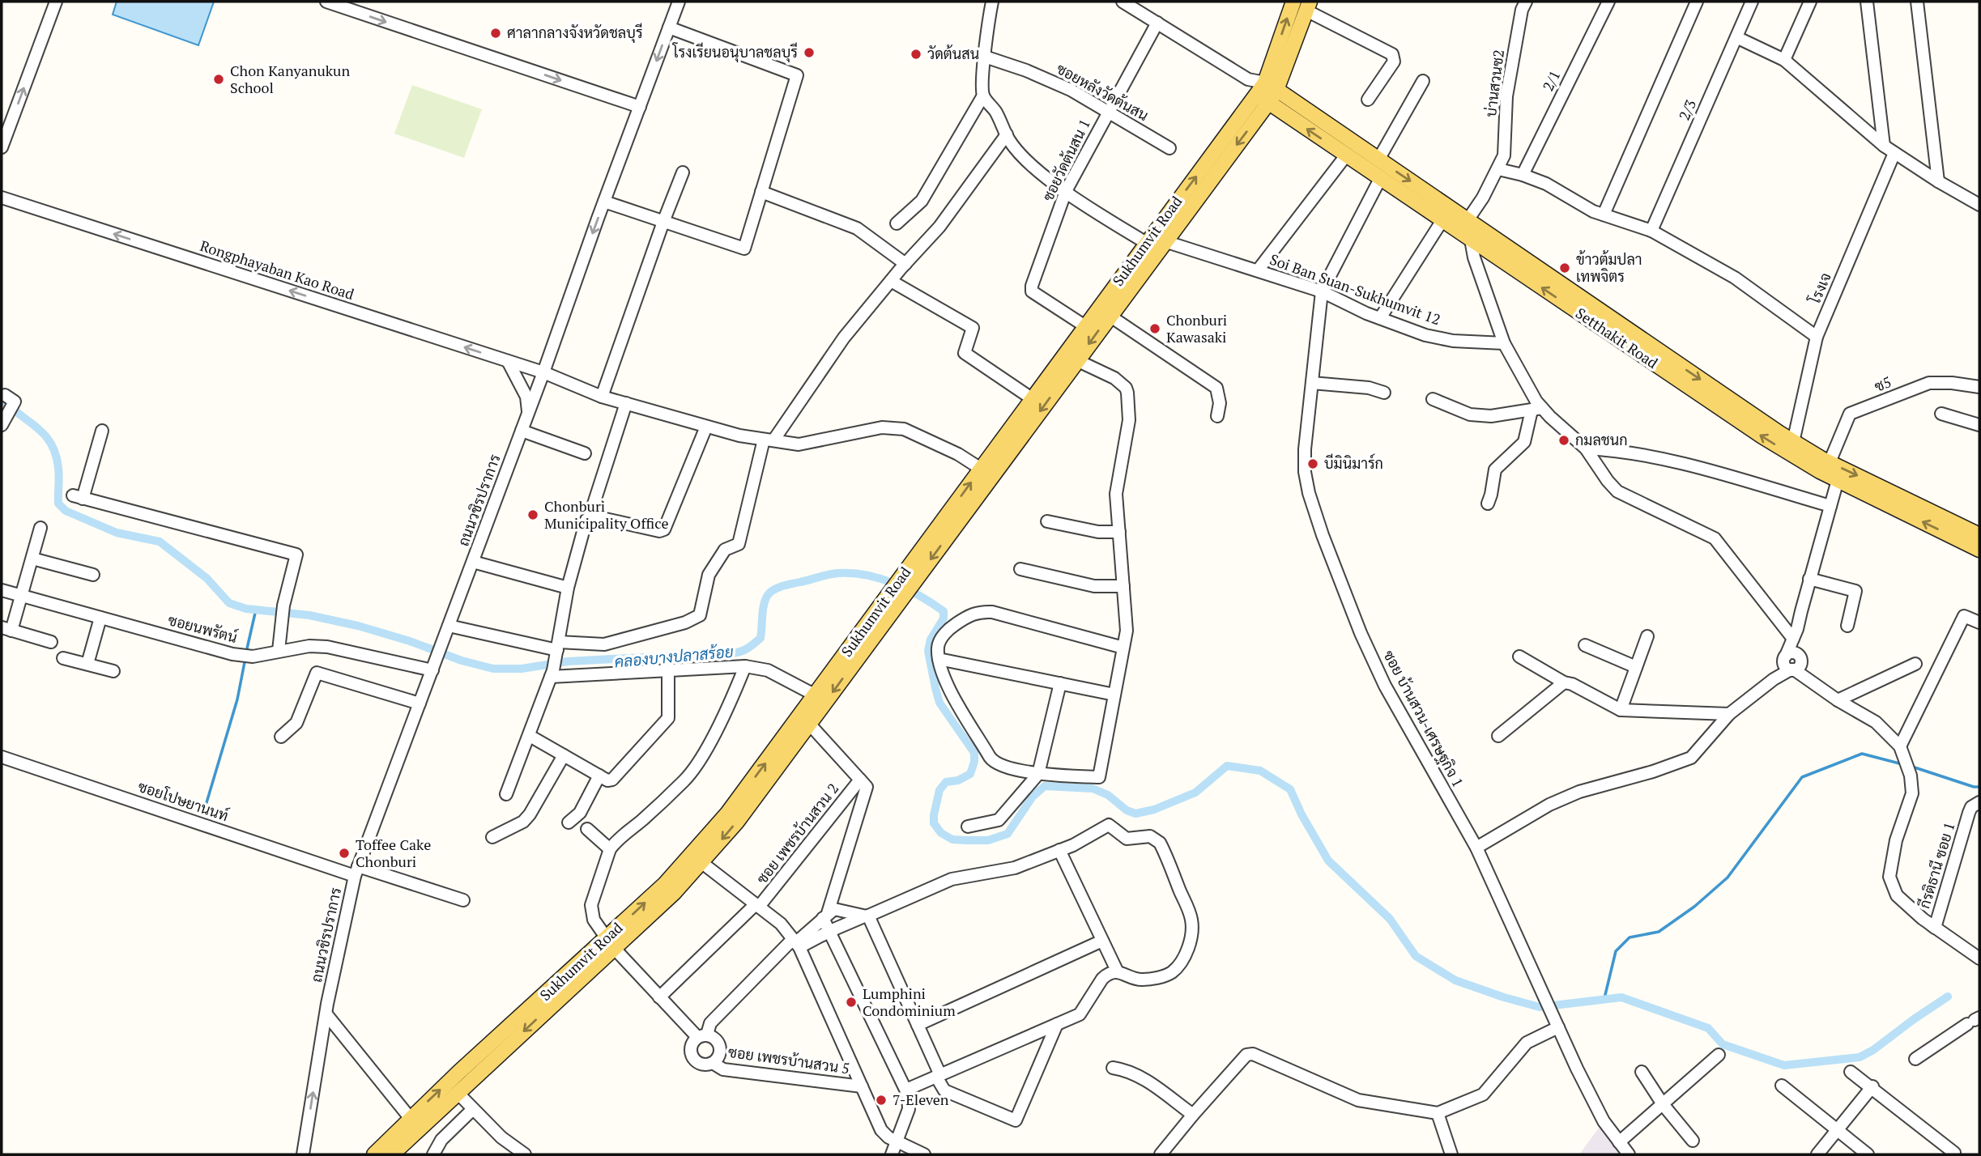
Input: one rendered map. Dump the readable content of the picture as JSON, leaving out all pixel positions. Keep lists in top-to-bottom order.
{
  "streets": {
    "main road": ["Sukhumvit Road", "Setthakit Road"],
    "street": [
      "2/1",
      "บ่านสวนซ2",
      "ซอยหลังวัดต้นสน",
      "2/3",
      "ซอยวัดต้นสน 1",
      "Rongphayaban Kao Road",
      "โรงเจ",
      "Soi Ban Suan-Sukhumvit 12",
      "ซ5",
      "ถนนวชิรปราการ",
      "ซอยนพรัตน์",
      "ซอย บ้านสวน-เศรษฐกิจ 1",
      "ซอยโปษยานนท์",
      "ซอย เพชรบ้านสวน 2",
      "กีรติธานี ซอย 1",
      "ซอย เพชรบ้านสวน 5"
    ]
  },
  "crossings": [
    ["บ่านสวนซ2", "Setthakit Road"],
    ["ซอยหลังวัดต้นสน", "ซอยวัดต้นสน 1"],
    ["ซอยวัดต้นสน 1", "Sukhumvit Road"],
    ["Sukhumvit Road", "Rongphayaban Kao Road"],
    ["Sukhumvit Road", "Soi Ban Suan-Sukhumvit 12"],
    ["Sukhumvit Road", "Setthakit Road"],
    ["Rongphayaban Kao Road", "ถนนวชิรปราการ"],
    ["โรงเจ", "Setthakit Road"],
    ["Soi Ban Suan-Sukhumvit 12", "ซอย บ้านสวน-เศรษฐกิจ 1"],
    ["Setthakit Road", "ซ5"],
    ["Setthakit Road", "ซอย บ้านสวน-เศรษฐกิจ 1"],
    ["ถนนวชิรปราการ", "ซอยนพรัตน์"],
    ["ถนนวชิรปราการ", "ซอยโปษยานนท์"]
  ],
  "one_way": ["Rongphayaban Kao Road"],
  "water": ["คลองบางปลาสร้อย"],
  "places": [
    "ศาลากลางจังหวัดชลบุรี",
    "โรงเรียนอนุบาลชลบุรี",
    "วัดต้นสน",
    "Chon Kanyanukun School",
    "ข้าวต้มปลา เทพจิตร",
    "Chonburi Kawasaki",
    "กมลชนก",
    "บีมินิมาร์ก",
    "Chonburi Municipality Office",
    "Toffee Cake Chonburi",
    "Lumphini Condominium",
    "7-Eleven"
  ]
}
